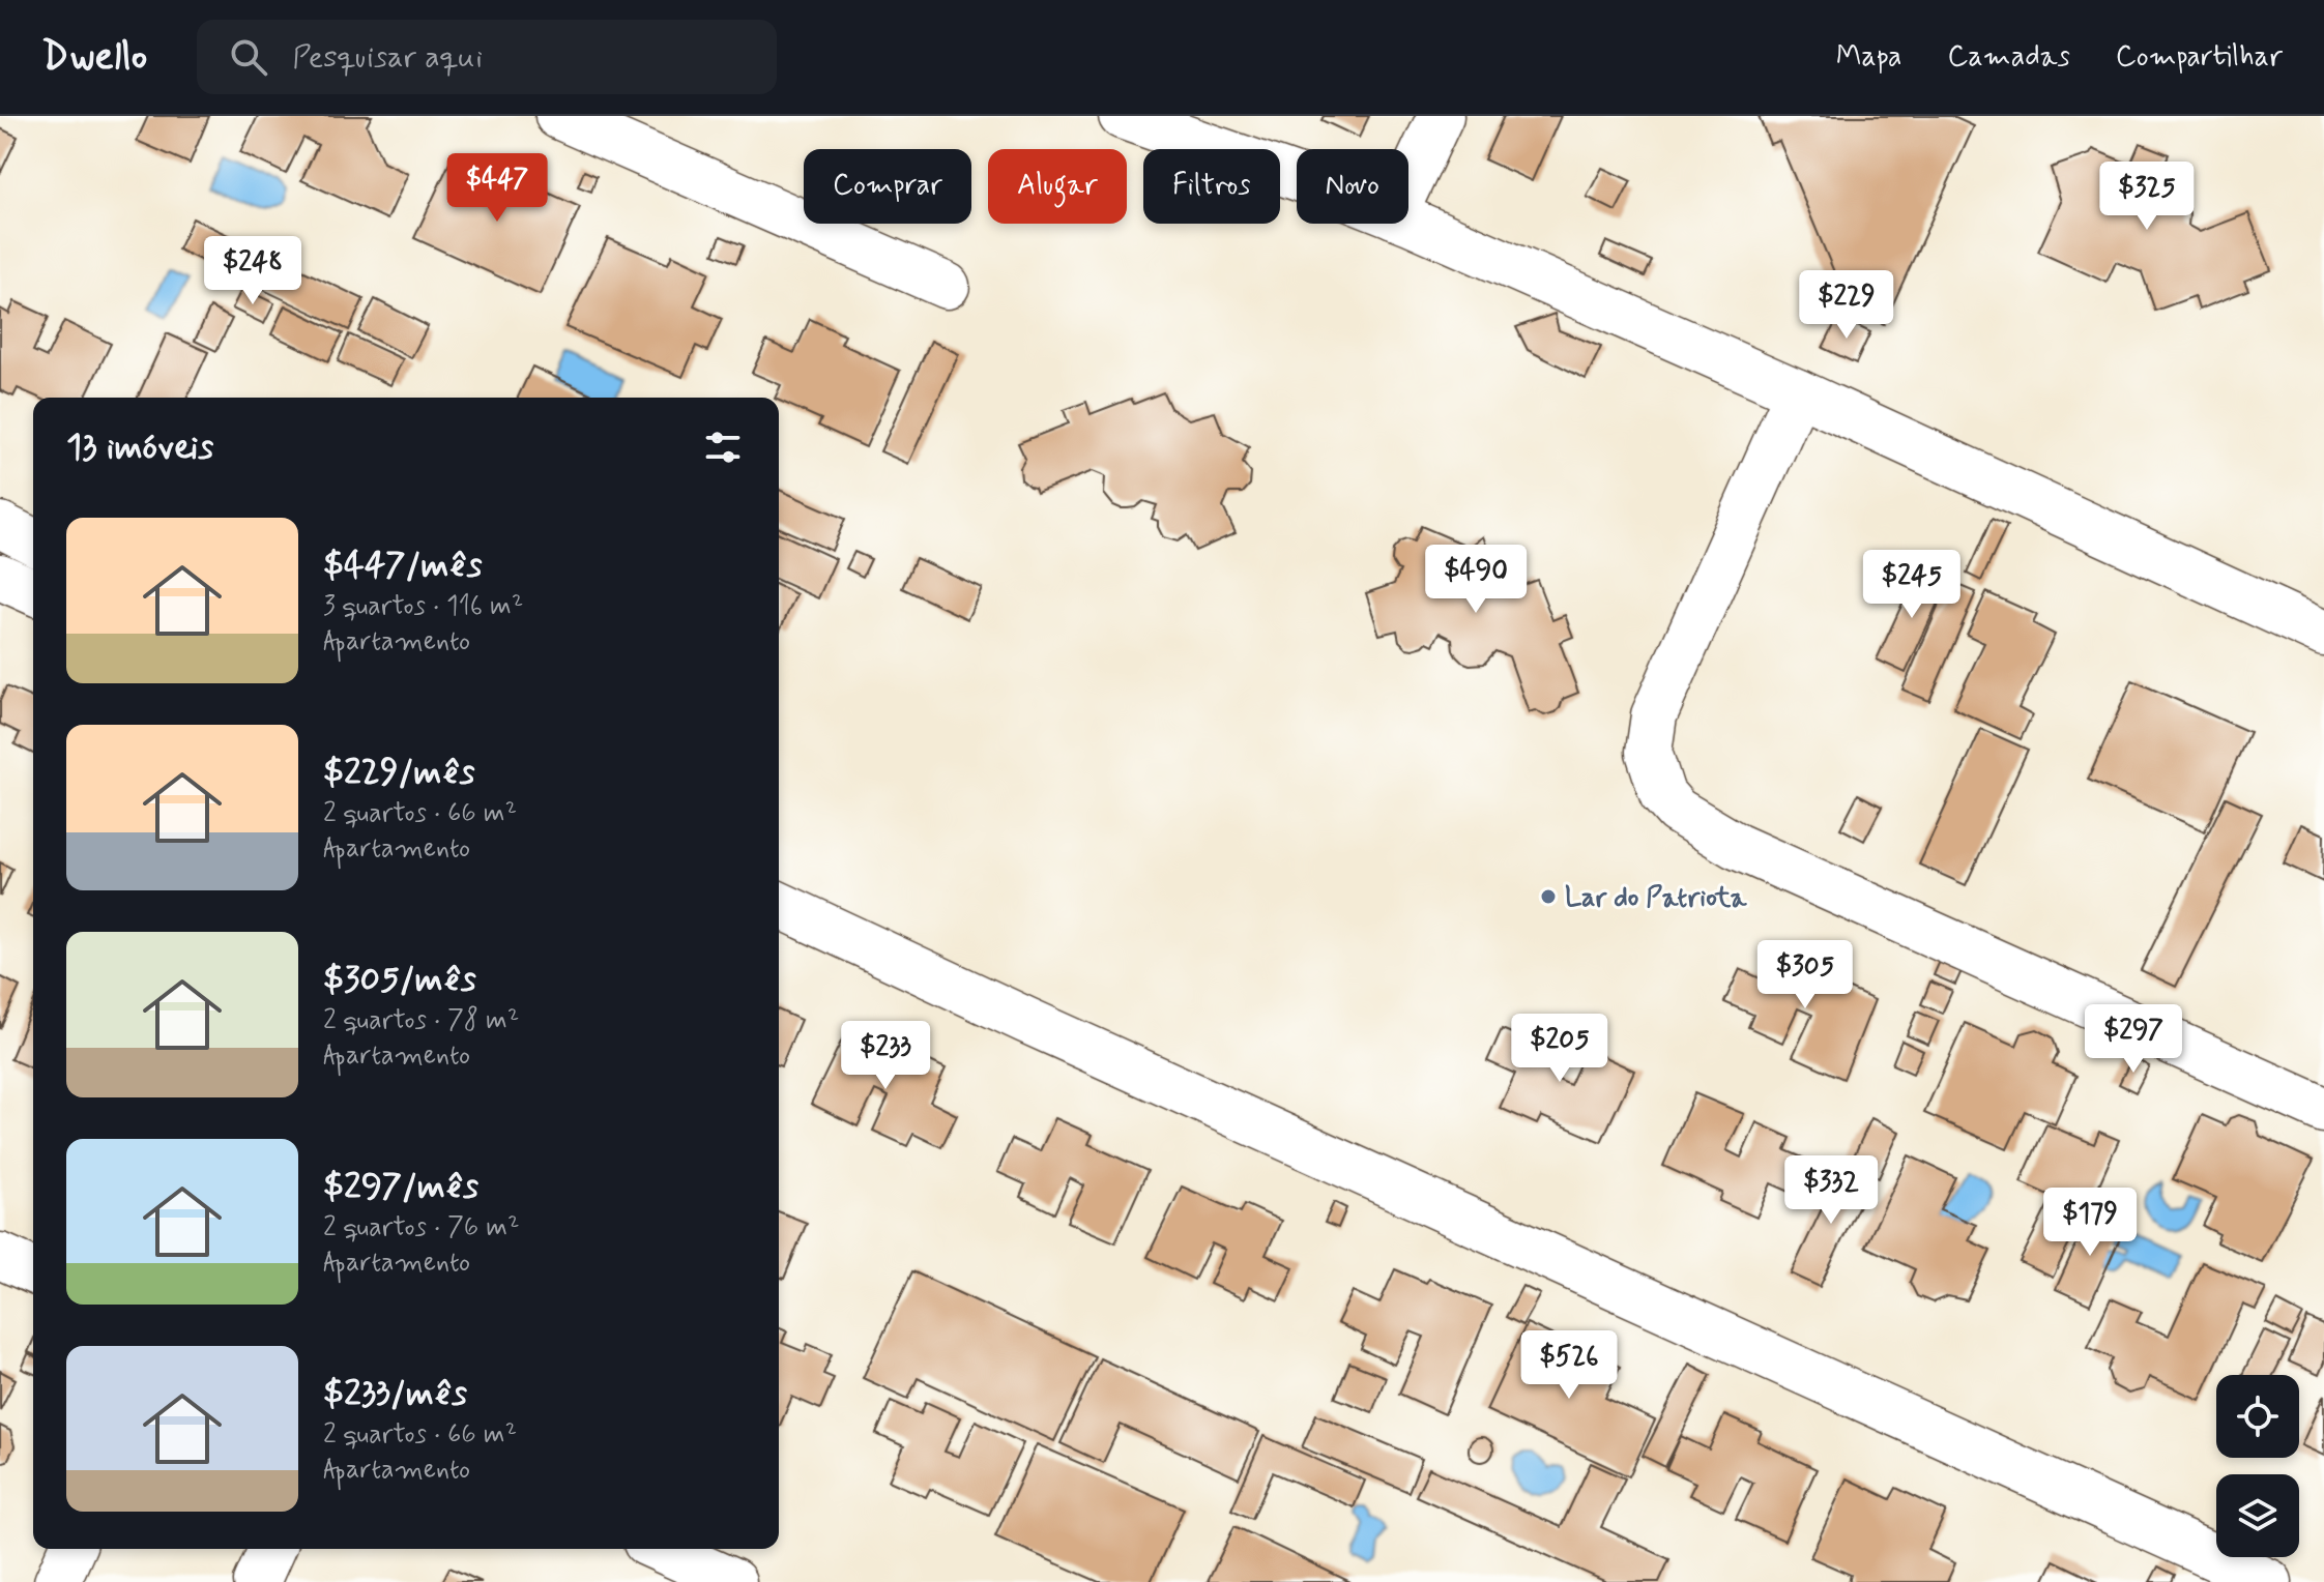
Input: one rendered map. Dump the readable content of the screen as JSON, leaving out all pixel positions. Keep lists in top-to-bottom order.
{
  "places": ["Lar do Patriota"],
  "page": {
    "header": "Dwello",
    "search": "Pesquisar aqui",
    "nav": ["Mapa", "Camadas", "Compartilhar"],
    "chip": [
      "Comprar",
      "Alugar",
      "Filtros",
      "Novo"
    ],
    "price": [
      "$447",
      "$325",
      "$248",
      "$229",
      "$490",
      "$245",
      "$305",
      "$297",
      "$205",
      "$233",
      "$332",
      "$179",
      "$526"
    ],
    "heading": "13 imóveis",
    "list": [
      {
        "name": "$447/mês",
        "note": "3 quartos · 116 m² · Apartamento"
      },
      {
        "name": "$229/mês",
        "note": "2 quartos · 66 m² · Apartamento"
      },
      {
        "name": "$305/mês",
        "note": "2 quartos · 78 m² · Apartamento"
      },
      {
        "name": "$297/mês",
        "note": "2 quartos · 76 m² · Apartamento"
      },
      {
        "name": "$233/mês",
        "note": "2 quartos · 66 m² · Apartamento"
      }
    ]
  }
}
